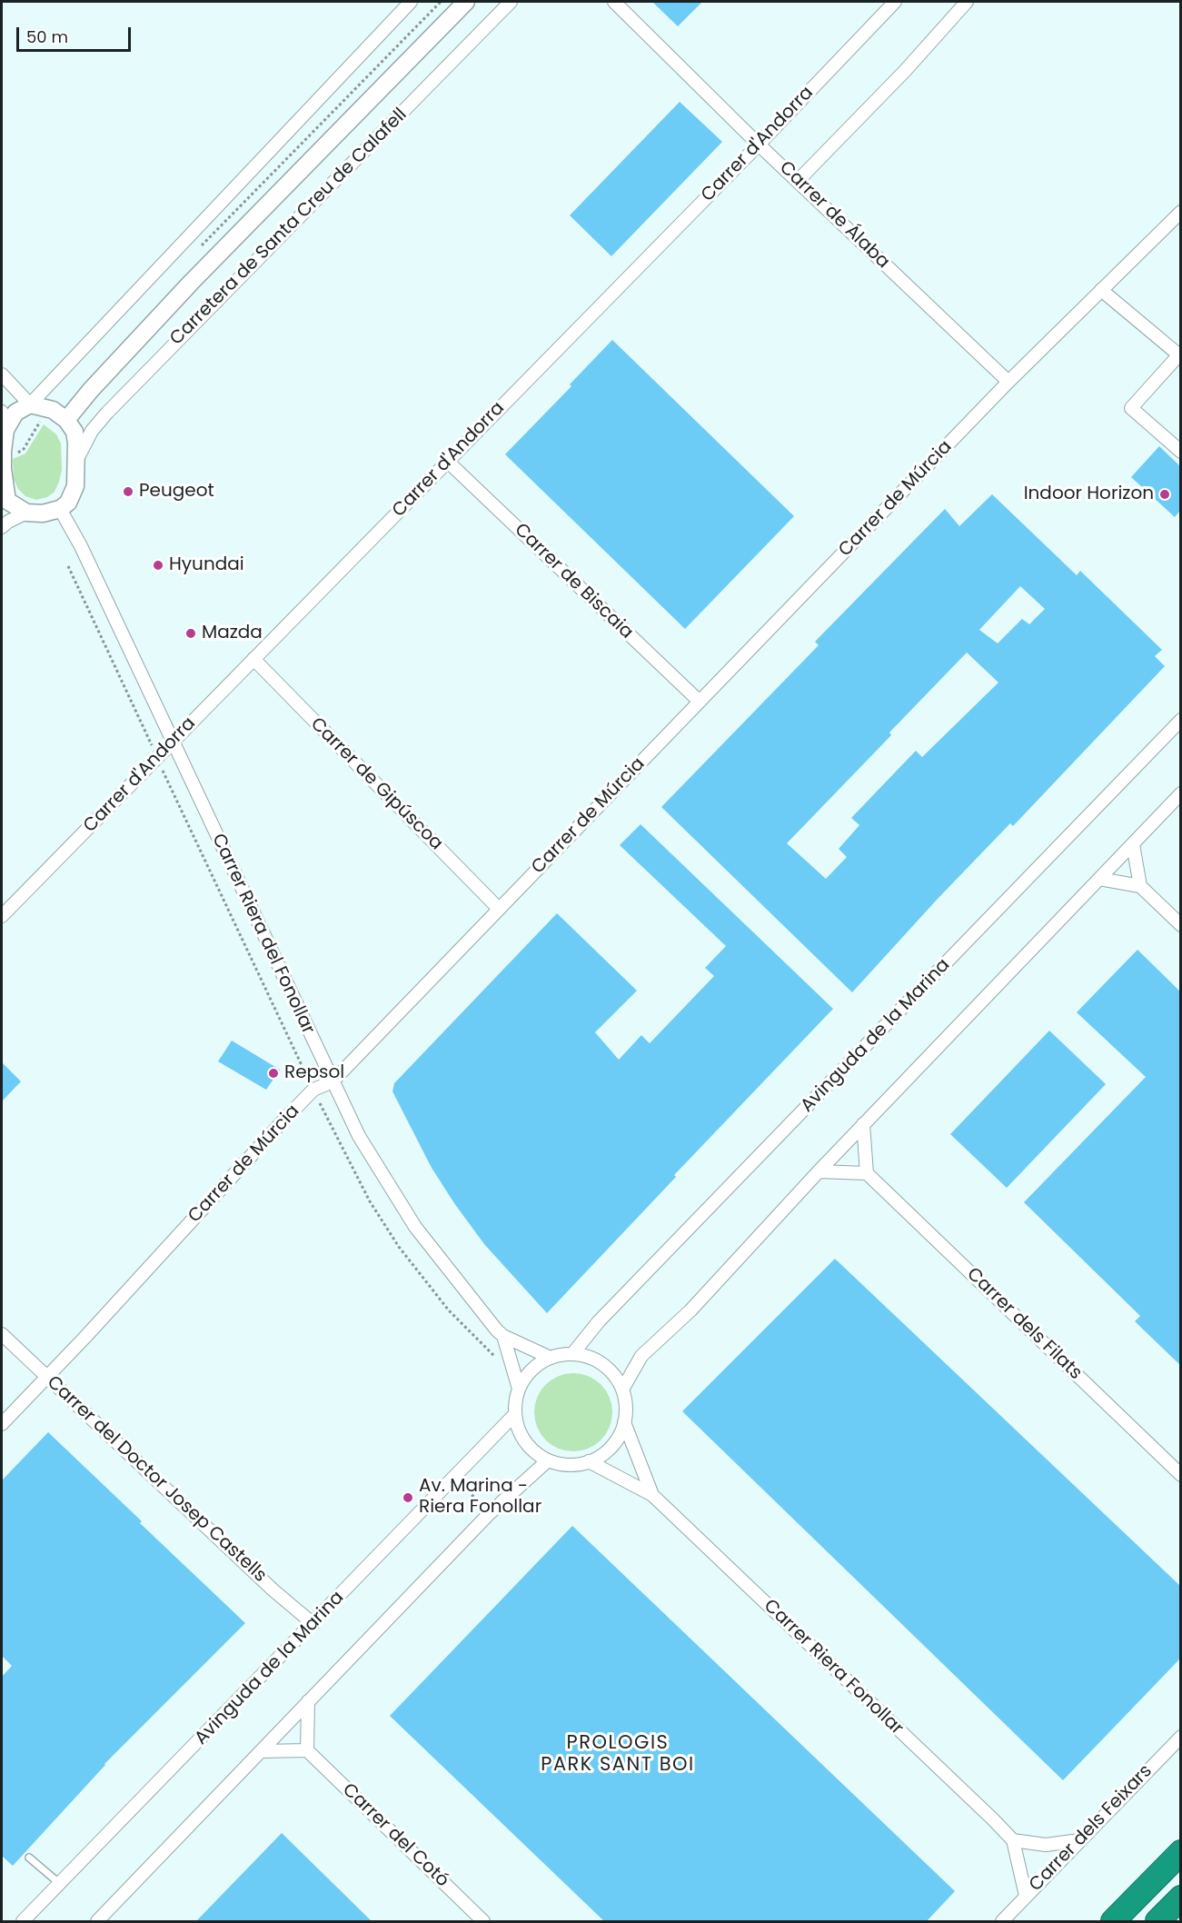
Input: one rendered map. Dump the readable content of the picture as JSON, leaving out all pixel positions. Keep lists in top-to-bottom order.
{
  "streets": {
    "street": [
      "Carrer d'Andorra",
      "Carrer de Álaba",
      "Carretera de Santa Creu de Calafell",
      "Carrer de Múrcia",
      "Carrer de Biscaia",
      "Carrer de Gipúscoa",
      "Carrer Riera del Fonollar",
      "Avinguda de la Marina",
      "Carrer dels Filats",
      "Carrer del Doctor Josep Castells",
      "Carrer Riera Fonollar",
      "Carrer dels Feixars",
      "Carrer del Cotó"
    ]
  },
  "crossings": [
    ["Carrer d'Andorra", "Carrer de Álaba"],
    ["Carrer d'Andorra", "Carrer de Biscaia"],
    ["Carrer d'Andorra", "Carrer de Gipúscoa"],
    ["Carrer d'Andorra", "Carrer Riera del Fonollar"],
    ["Carrer de Álaba", "Carrer de Múrcia"],
    ["Carretera de Santa Creu de Calafell", "Carrer Riera del Fonollar"],
    ["Carrer de Múrcia", "Carrer de Biscaia"],
    ["Carrer de Múrcia", "Carrer de Gipúscoa"],
    ["Carrer de Múrcia", "Carrer Riera del Fonollar"],
    ["Carrer de Múrcia", "Carrer del Doctor Josep Castells"],
    ["Avinguda de la Marina", "Carrer del Doctor Josep Castells"],
    ["Avinguda de la Marina", "Carrer Riera Fonollar"]
  ],
  "districts": ["PROLOGIS PARK SANT BOI"],
  "places": [
    "Peugeot",
    "Indoor Horizon",
    "Hyundai",
    "Mazda",
    "Repsol",
    "Av. Marina - Riera Fonollar"
  ],
  "scale_bar": "50 m"
}
